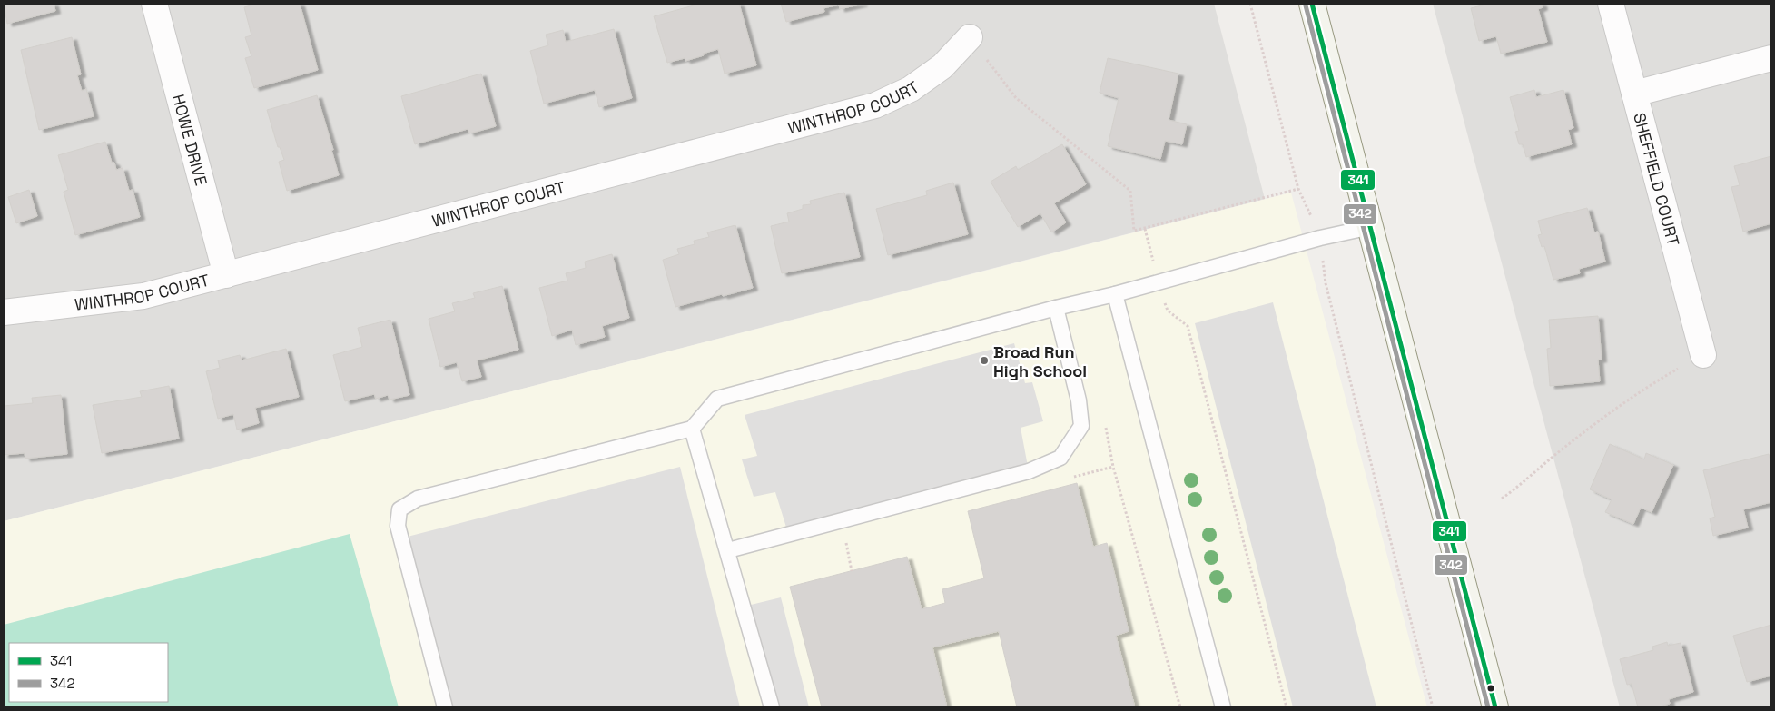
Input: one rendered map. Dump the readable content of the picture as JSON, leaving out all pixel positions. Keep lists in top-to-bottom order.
{
  "streets": {
    "street": ["WINTHROP COURT", "HOWE DRIVE", "SHEFFIELD COURT"]
  },
  "crossings": [
    ["WINTHROP COURT", "HOWE DRIVE"]
  ],
  "places": ["Broad Run High School"],
  "lines": ["transit line 341", "transit line 342"],
  "legend": ["341", "342"]
}
